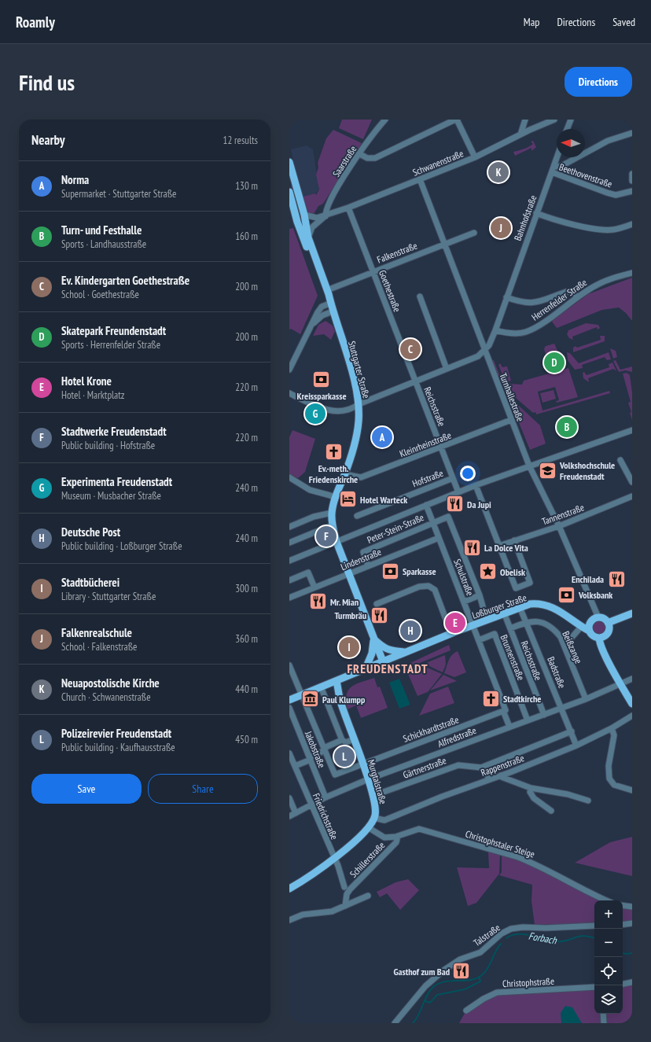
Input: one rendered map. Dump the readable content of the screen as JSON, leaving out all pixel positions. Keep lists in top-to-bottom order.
{
  "streets": {
    "main road": ["Stuttgarter Straße", "Loßburger Straße", "Murgtalstraße"],
    "street": [
      "Saarstraße",
      "Schwanenstraße",
      "Beethovenstraße",
      "Bahnhofstraße",
      "Falkenstraße",
      "Goethestraße",
      "Herrenfelder Straße",
      "Turnhallestraße",
      "Reichsstraße",
      "Kleinrheinstraße",
      "Hofstraße",
      "Tannenstraße",
      "Peter-Stein-Straße",
      "Lindenstraße",
      "Schulstraße",
      "Beißzange",
      "Brunnenstraße",
      "Badstraße",
      "Schickhardtstraße",
      "Alfredstraße",
      "Jakobstraße",
      "Rappenstraße",
      "Gärtnerstraße",
      "Friedrichstraße",
      "Christophstaler Steige",
      "Schillerstraße",
      "Talstraße",
      "Christophstraße"
    ]
  },
  "crossings": [
    ["Saarstraße", "Schwanenstraße"],
    ["Schwanenstraße", "Goethestraße"],
    ["Schwanenstraße", "Stuttgarter Straße"],
    ["Schwanenstraße", "Turnhallestraße"],
    ["Beethovenstraße", "Bahnhofstraße"],
    ["Bahnhofstraße", "Herrenfelder Straße"],
    ["Bahnhofstraße", "Turnhallestraße"],
    ["Falkenstraße", "Goethestraße"],
    ["Falkenstraße", "Stuttgarter Straße"],
    ["Falkenstraße", "Turnhallestraße"],
    ["Goethestraße", "Reichsstraße"],
    ["Stuttgarter Straße", "Kleinrheinstraße"],
    ["Stuttgarter Straße", "Lindenstraße"],
    ["Stuttgarter Straße", "Loßburger Straße"],
    ["Turnhallestraße", "Kleinrheinstraße"],
    ["Turnhallestraße", "Tannenstraße"],
    ["Turnhallestraße", "Loßburger Straße"],
    ["Reichsstraße", "Kleinrheinstraße"],
    ["Reichsstraße", "Hofstraße"],
    ["Reichsstraße", "Loßburger Straße"],
    ["Reichsstraße", "Beißzange"],
    ["Reichsstraße", "Alfredstraße"],
    ["Peter-Stein-Straße", "Lindenstraße"],
    ["Peter-Stein-Straße", "Schulstraße"],
    ["Lindenstraße", "Schulstraße"],
    ["Schulstraße", "Loßburger Straße"],
    ["Schulstraße", "Brunnenstraße"],
    ["Schulstraße", "Schickhardtstraße"],
    ["Schulstraße", "Alfredstraße"],
    ["Loßburger Straße", "Badstraße"],
    ["Loßburger Straße", "Murgtalstraße"],
    ["Beißzange", "Badstraße"],
    ["Beißzange", "Alfredstraße"],
    ["Brunnenstraße", "Alfredstraße"],
    ["Badstraße", "Alfredstraße"],
    ["Badstraße", "Rappenstraße"],
    ["Badstraße", "Gärtnerstraße"],
    ["Schickhardtstraße", "Murgtalstraße"],
    ["Alfredstraße", "Jakobstraße"],
    ["Alfredstraße", "Murgtalstraße"],
    ["Alfredstraße", "Friedrichstraße"],
    ["Rappenstraße", "Murgtalstraße"],
    ["Gärtnerstraße", "Murgtalstraße"],
    ["Murgtalstraße", "Friedrichstraße"],
    ["Murgtalstraße", "Schillerstraße"],
    ["Christophstaler Steige", "Schillerstraße"]
  ],
  "districts": ["FREUDENSTADT"],
  "water": ["Forbach"],
  "places": {
    "bank": ["Kreissparkasse", "Sparkasse", "Volksbank"],
    "church": ["Ev.-meth. Friedenskirche", "Stadtkirche"],
    "school or university": ["Volkshochschule Freudenstadt"],
    "hotel": ["Hotel Warteck"],
    "restaurant": [
      "Da Jupi",
      "La Dolce Vita",
      "Enchilada",
      "Mr. Mian",
      "Turmbräu",
      "Gasthof zum Bad"
    ],
    "place": ["Obelisk"],
    "museum": ["Paul Klumpp"]
  },
  "north": "left",
  "page": {
    "header": "Roamly",
    "nav": ["Map", "Directions", "Saved"],
    "buttons": [
      "Directions",
      ["Save", "Share"]
    ],
    "title": "Find us",
    "heading": ["Nearby", "12 results"],
    "list": [
      {
        "mark": "A",
        "name": "Norma",
        "note": "Supermarket · Stuttgarter Straße",
        "value": "130 m"
      },
      {
        "mark": "B",
        "name": "Turn- und Festhalle",
        "note": "Sports · Landhausstraße",
        "value": "160 m"
      },
      {
        "mark": "C",
        "name": "Ev. Kindergarten Goethestraße",
        "note": "School · Goethestraße",
        "value": "200 m"
      },
      {
        "mark": "D",
        "name": "Skatepark Freundenstadt",
        "note": "Sports · Herrenfelder Straße",
        "value": "200 m"
      },
      {
        "mark": "E",
        "name": "Hotel Krone",
        "note": "Hotel · Marktplatz",
        "value": "220 m"
      },
      {
        "mark": "F",
        "name": "Stadtwerke Freudenstadt",
        "note": "Public building · Hofstraße",
        "value": "220 m"
      },
      {
        "mark": "G",
        "name": "Experimenta Freudenstadt",
        "note": "Museum · Musbacher Straße",
        "value": "240 m"
      },
      {
        "mark": "H",
        "name": "Deutsche Post",
        "note": "Public building · Loßburger Straße",
        "value": "240 m"
      },
      {
        "mark": "I",
        "name": "Stadtbücherei",
        "note": "Library · Stuttgarter Straße",
        "value": "300 m"
      },
      {
        "mark": "J",
        "name": "Falkenrealschule",
        "note": "School · Falkenstraße",
        "value": "360 m"
      },
      {
        "mark": "K",
        "name": "Neuapostolische Kirche",
        "note": "Church · Schwanenstraße",
        "value": "440 m"
      },
      {
        "mark": "L",
        "name": "Polizeirevier Freudenstadt",
        "note": "Public building · Kaufhausstraße",
        "value": "450 m"
      }
    ],
    "pins": [
      "K",
      "J",
      "C",
      "D",
      "G",
      "B",
      "A",
      "F",
      "E",
      "H",
      "I",
      "L"
    ],
    "map_buttons": ["+", "−"]
  }
}
